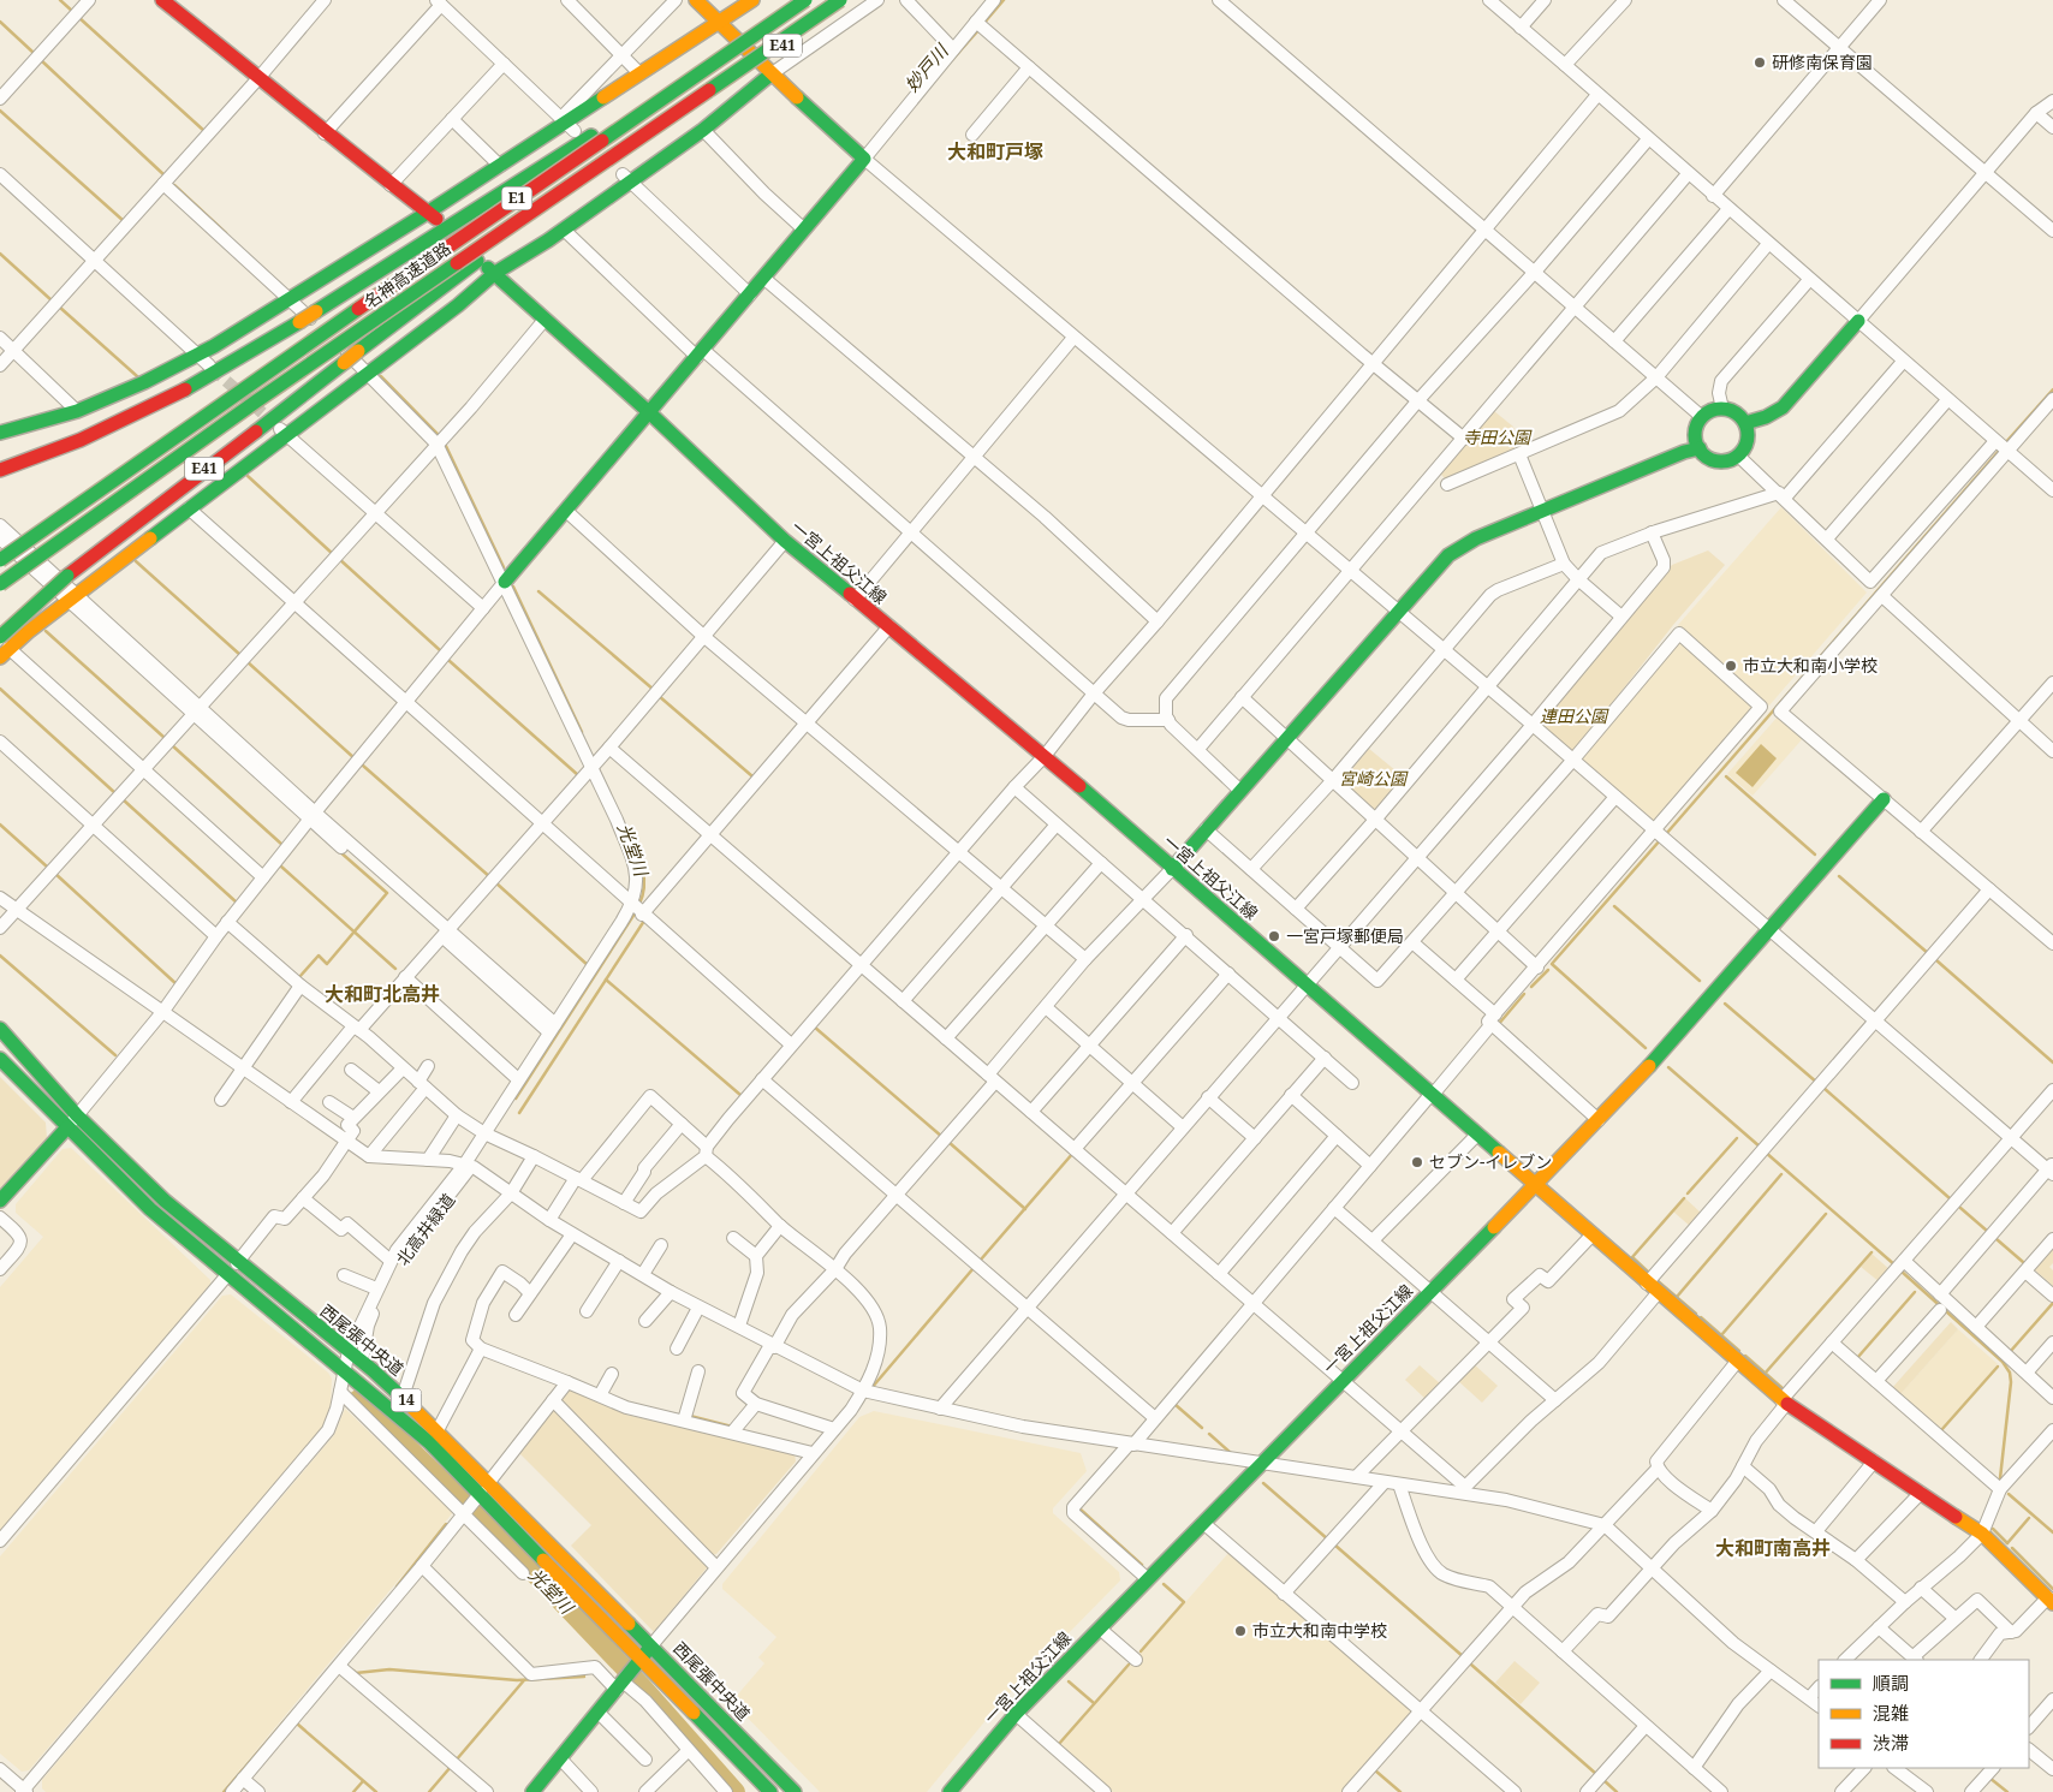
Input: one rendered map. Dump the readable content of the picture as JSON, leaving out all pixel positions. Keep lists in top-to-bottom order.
{
  "streets": {
    "main road": [
      "E41",
      "E1",
      "名神高速道路",
      "一宮上祖父江線",
      "西尾張中央道",
      "14"
    ],
    "street": ["北高井緑道"]
  },
  "crossings": [
    ["北高井緑道", "西尾張中央道"]
  ],
  "districts": ["大和町戸塚", "大和町北高井", "大和町南高井"],
  "water": ["妙戸川", "光堂川"],
  "parks": ["寺田公園", "連田公園", "宮崎公園"],
  "places": [
    "研修南保育園",
    "市立大和南小学校",
    "一宮戸塚郵便局",
    "セブン-イレブン",
    "市立大和南中学校"
  ],
  "legend": ["順調", "混雑", "渋滞"]
}
